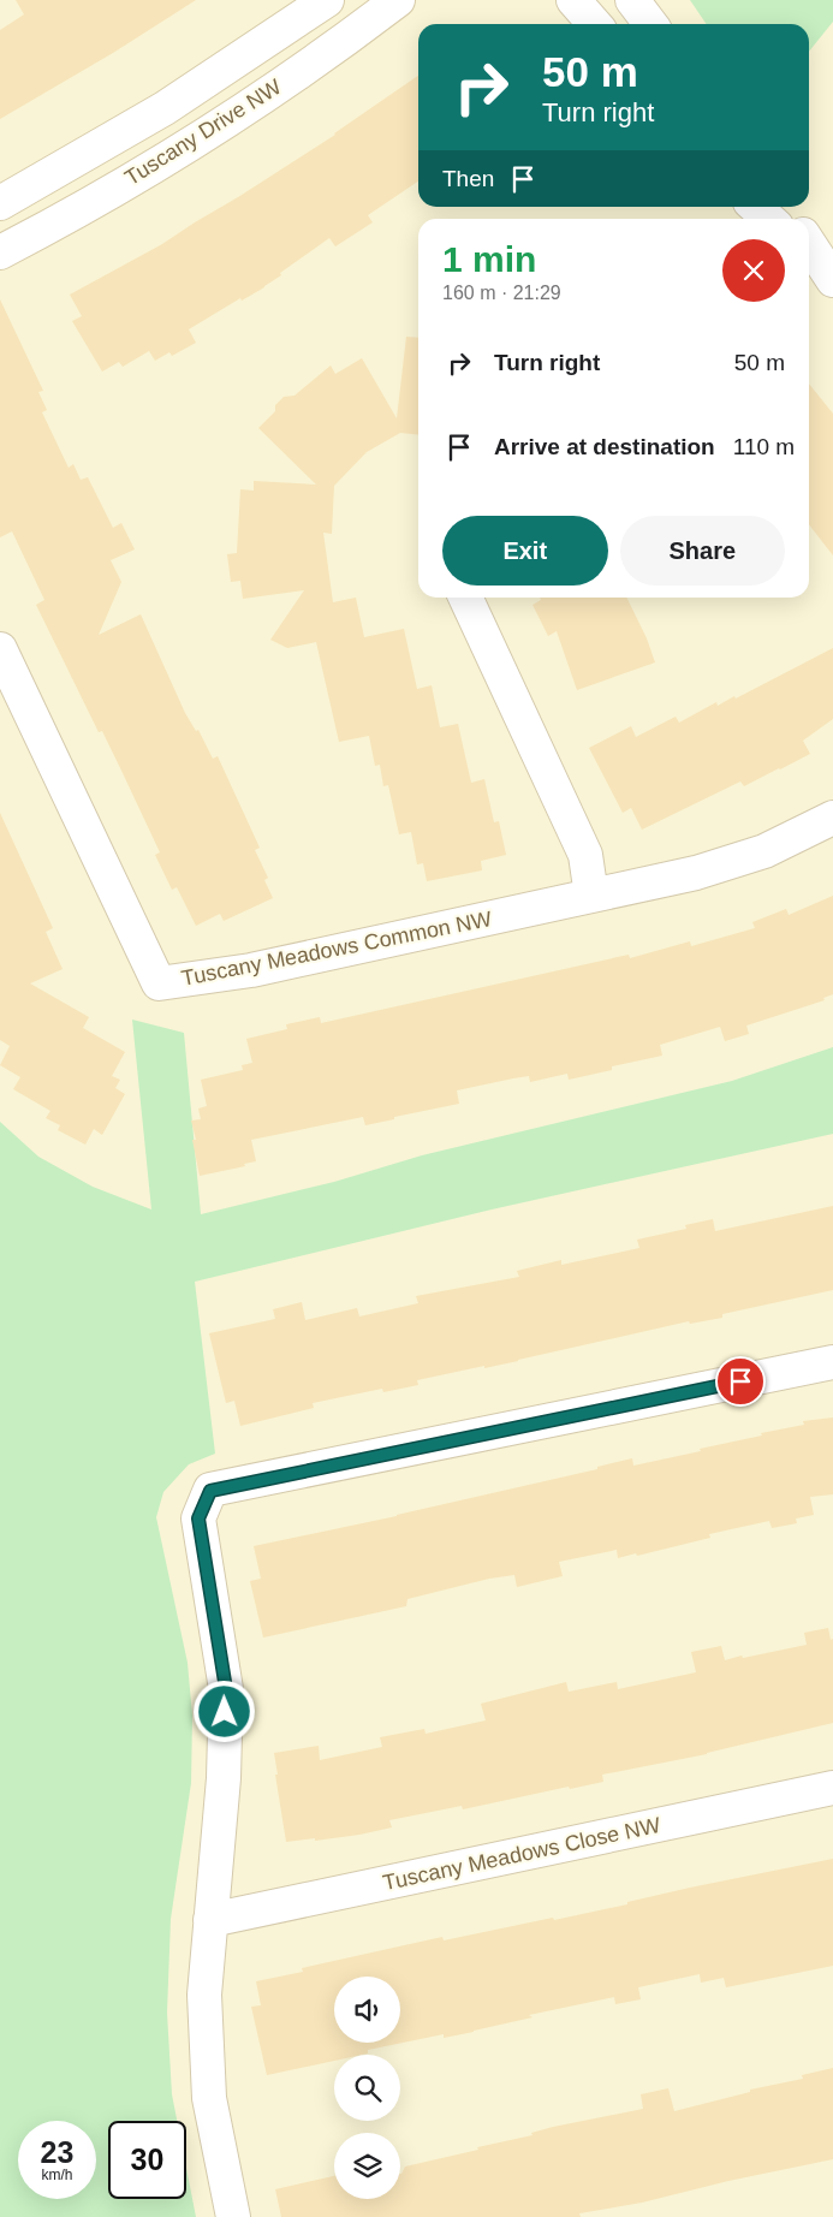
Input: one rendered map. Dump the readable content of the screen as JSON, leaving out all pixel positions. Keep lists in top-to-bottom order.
{
  "streets": {
    "street": ["Tuscany Drive NW", "Tuscany Meadows Common NW", "Tuscany Meadows Close NW"]
  },
  "page": {
    "turn": ["50 m", "Turn right"],
    "then": "Then",
    "heading": ["1 min", "160 m · 21:29"],
    "list": [
      {
        "name": "Turn right",
        "value": "50 m"
      },
      {
        "name": "Arrive at destination",
        "value": "110 m"
      }
    ],
    "buttons": ["Exit", "Share"],
    "speed": "23 km/h",
    "limit": "30"
  }
}
